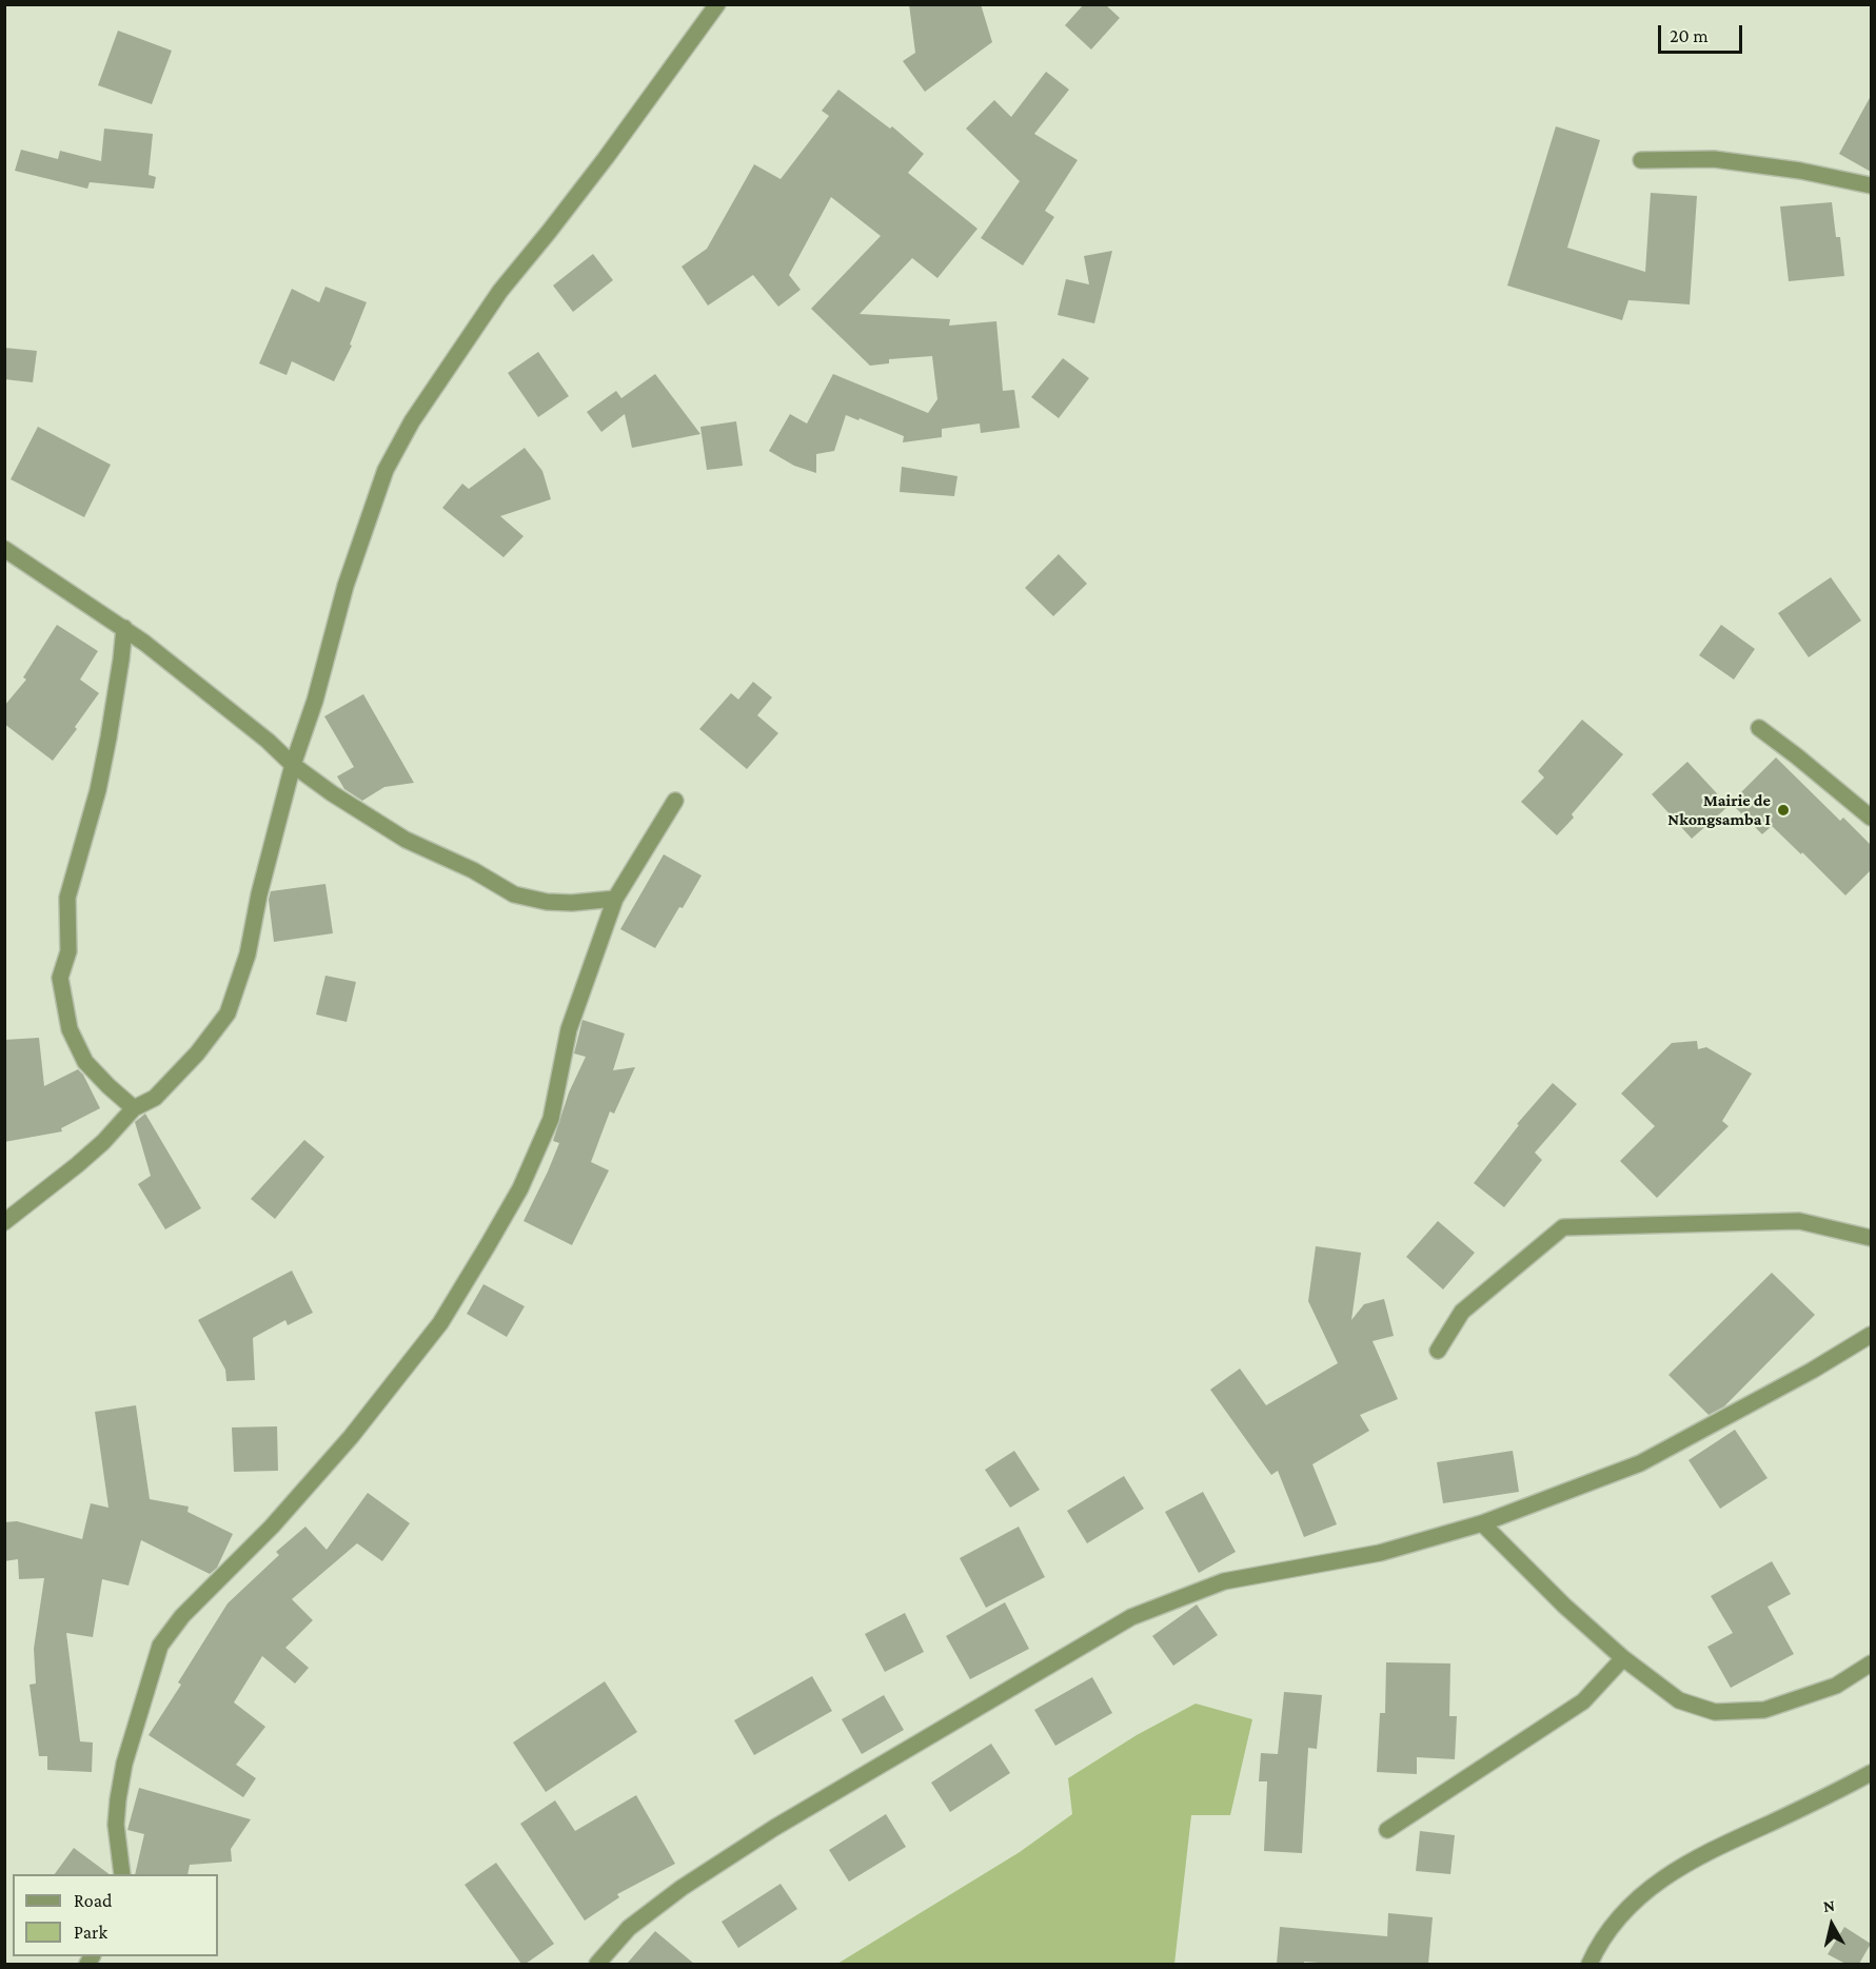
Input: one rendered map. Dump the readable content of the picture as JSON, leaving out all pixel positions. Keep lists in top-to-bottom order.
{
  "places": ["Mairie de Nkongsamba I"],
  "legend": ["Road", "Park"],
  "scale_bar": "20 m",
  "north": "top"
}
